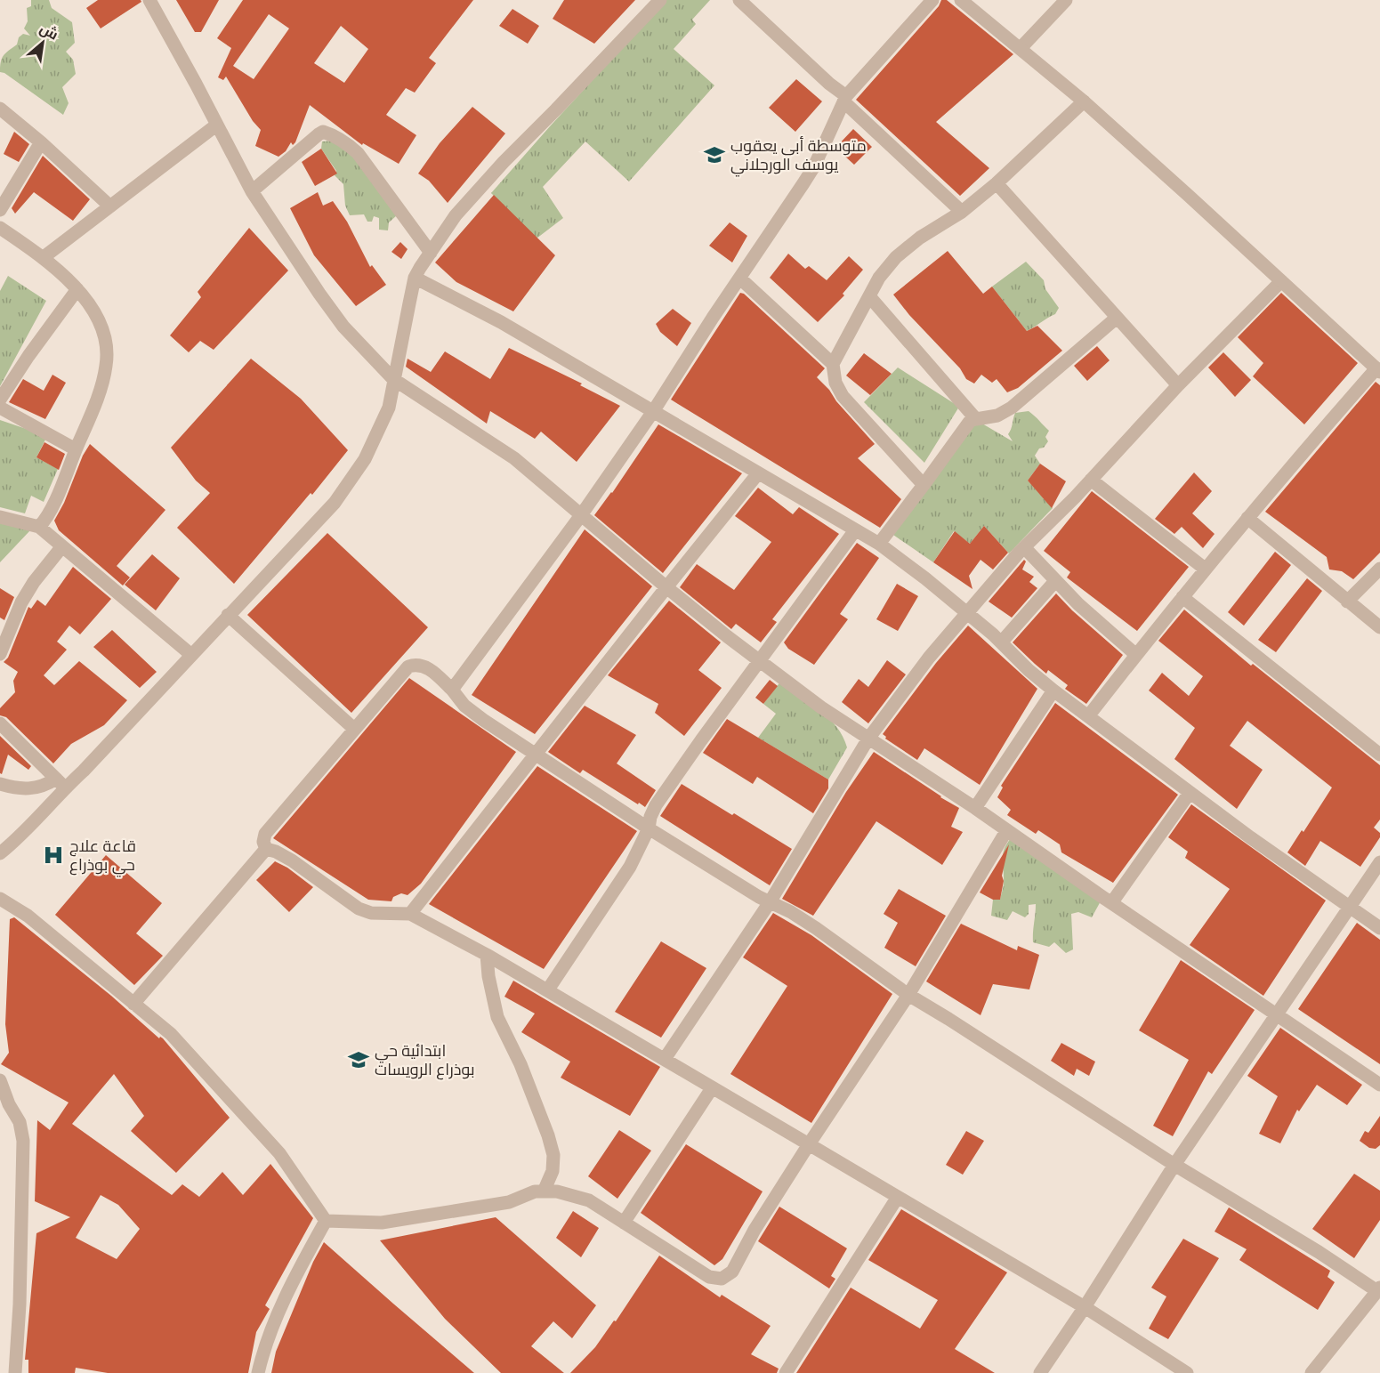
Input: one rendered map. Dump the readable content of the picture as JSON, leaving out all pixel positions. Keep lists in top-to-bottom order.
{
  "places": {
    "school or university": ["متوسطة أبي يعقوب يوسف الورجلاني", "ابتدائية حي بوذراع الرويسات"],
    "hospital": ["قاعة علاج حي بوذراع"]
  },
  "north": "top right"
}
